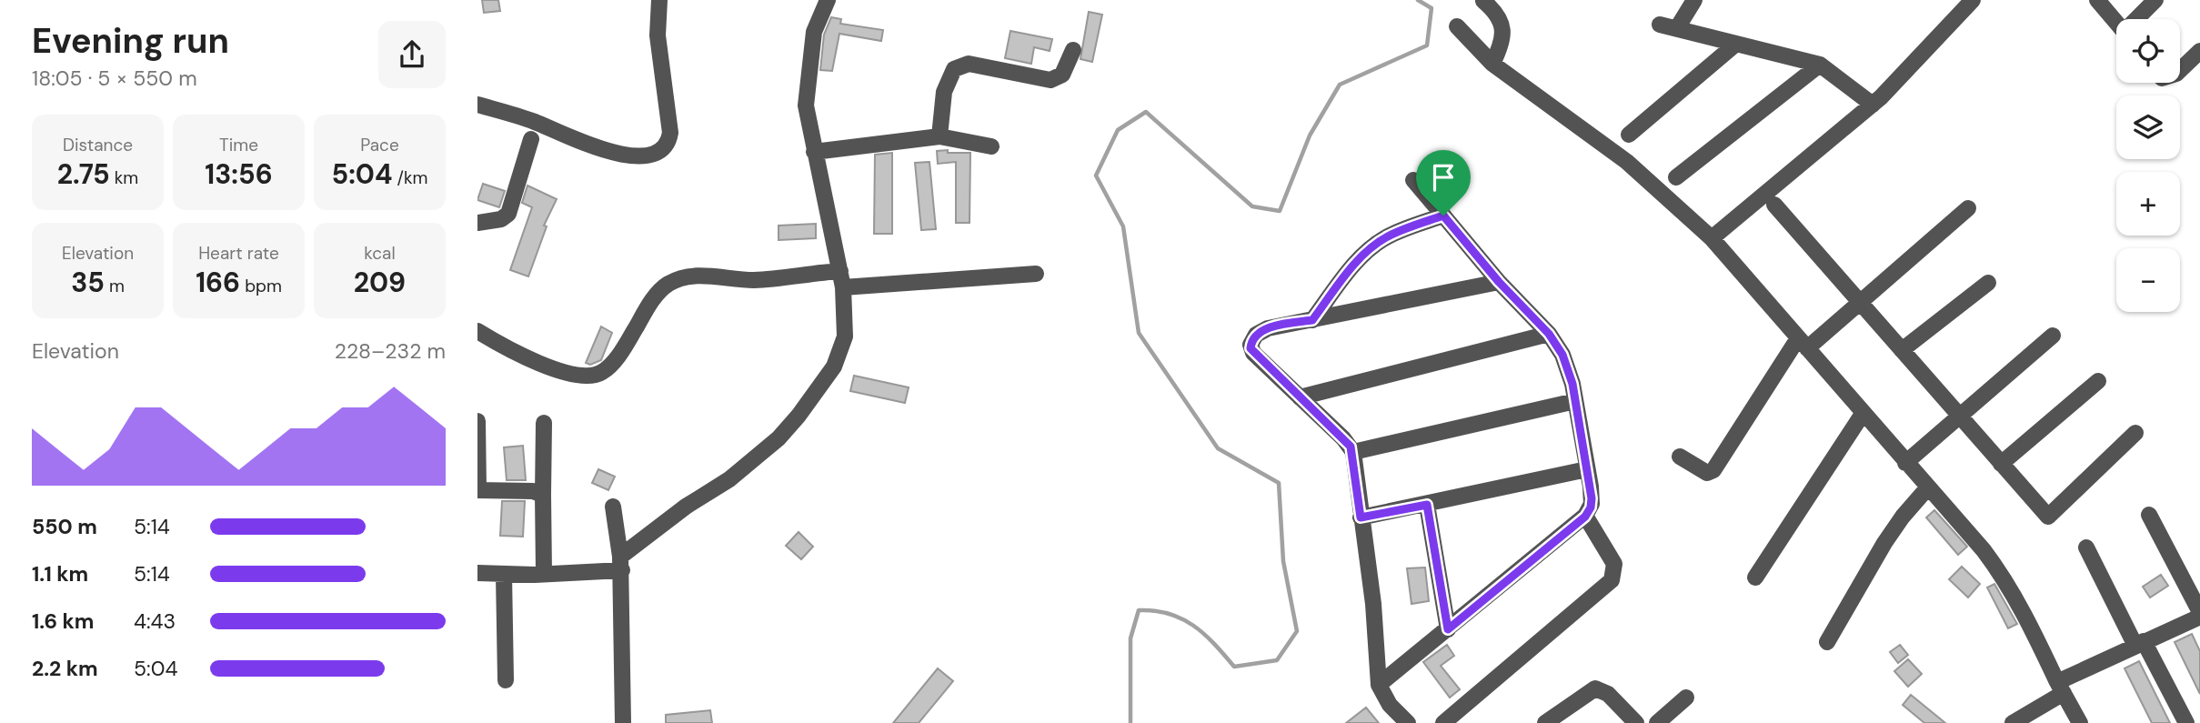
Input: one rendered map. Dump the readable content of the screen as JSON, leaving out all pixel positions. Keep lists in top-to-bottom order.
{
  "page": {
    "heading": ["Evening run", "18:05 · 5 × 550 m"],
    "map_buttons": ["+", "−"],
    "stats": [
      ["Distance", "2.75 km"],
      ["Time", "13:56"],
      ["Pace", "5:04 /km"],
      ["Elevation", "35 m"],
      ["Heart rate", "166 bpm"],
      ["kcal", "209"]
    ],
    "chart": ["Elevation", "228–232 m"],
    "list": [
      {
        "name": "550 m",
        "note": "5:14"
      },
      {
        "name": "1.1 km",
        "note": "5:14"
      },
      {
        "name": "1.6 km",
        "note": "4:43"
      },
      {
        "name": "2.2 km",
        "note": "5:04"
      }
    ]
  }
}
